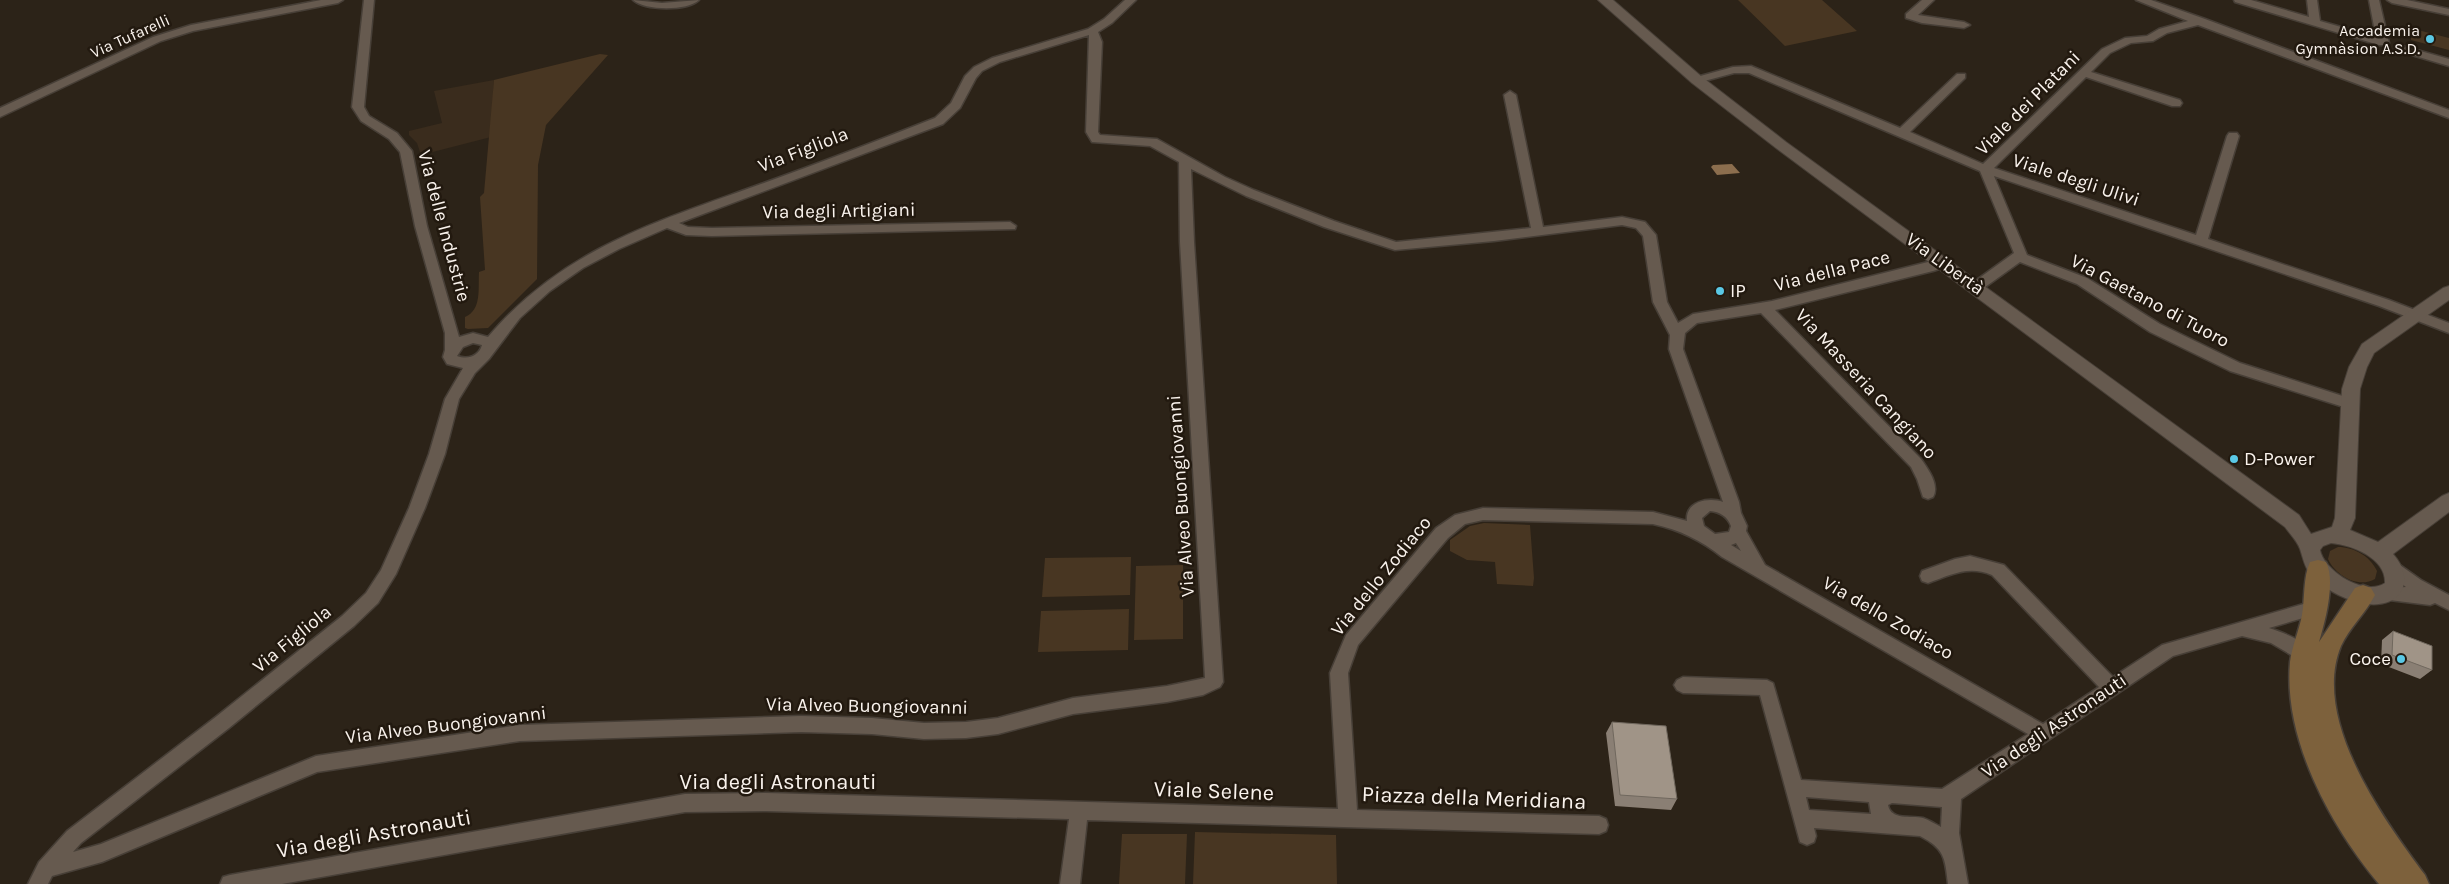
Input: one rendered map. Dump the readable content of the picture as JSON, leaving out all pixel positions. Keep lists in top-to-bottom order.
{
  "streets": {
    "street": [
      "Via Tufarelli",
      "Viale dei Platani",
      "Via Figliola",
      "Viale degli Ulivi",
      "Via degli Artigiani",
      "Via delle Industrie",
      "Via Libertà",
      "Via della Pace",
      "Via Gaetano di Tuoro",
      "Via Masseria Cangiano",
      "Via Alveo Buongiovanni",
      "Via dello Zodiaco",
      "Via degli Astronauti",
      "Viale Selene",
      "Piazza della Meridiana"
    ]
  },
  "crossings": [
    ["Viale dei Platani", "Viale degli Ulivi"],
    ["Viale dei Platani", "Via Gaetano di Tuoro"],
    ["Via Figliola", "Via degli Artigiani"],
    ["Via Figliola", "Via delle Industrie"],
    ["Via Figliola", "Via Alveo Buongiovanni"],
    ["Viale degli Ulivi", "Via Libertà"],
    ["Via Libertà", "Via della Pace"],
    ["Via della Pace", "Via Masseria Cangiano"],
    ["Via dello Zodiaco", "Via degli Astronauti"],
    ["Via dello Zodiaco", "Viale Selene"],
    ["Via dello Zodiaco", "Piazza della Meridiana"],
    ["Via degli Astronauti", "Viale Selene"],
    ["Viale Selene", "Piazza della Meridiana"]
  ],
  "places": [
    "Accademia Gymnàsion A.S.D.",
    "IP",
    "D-Power",
    "Coce"
  ]
}
